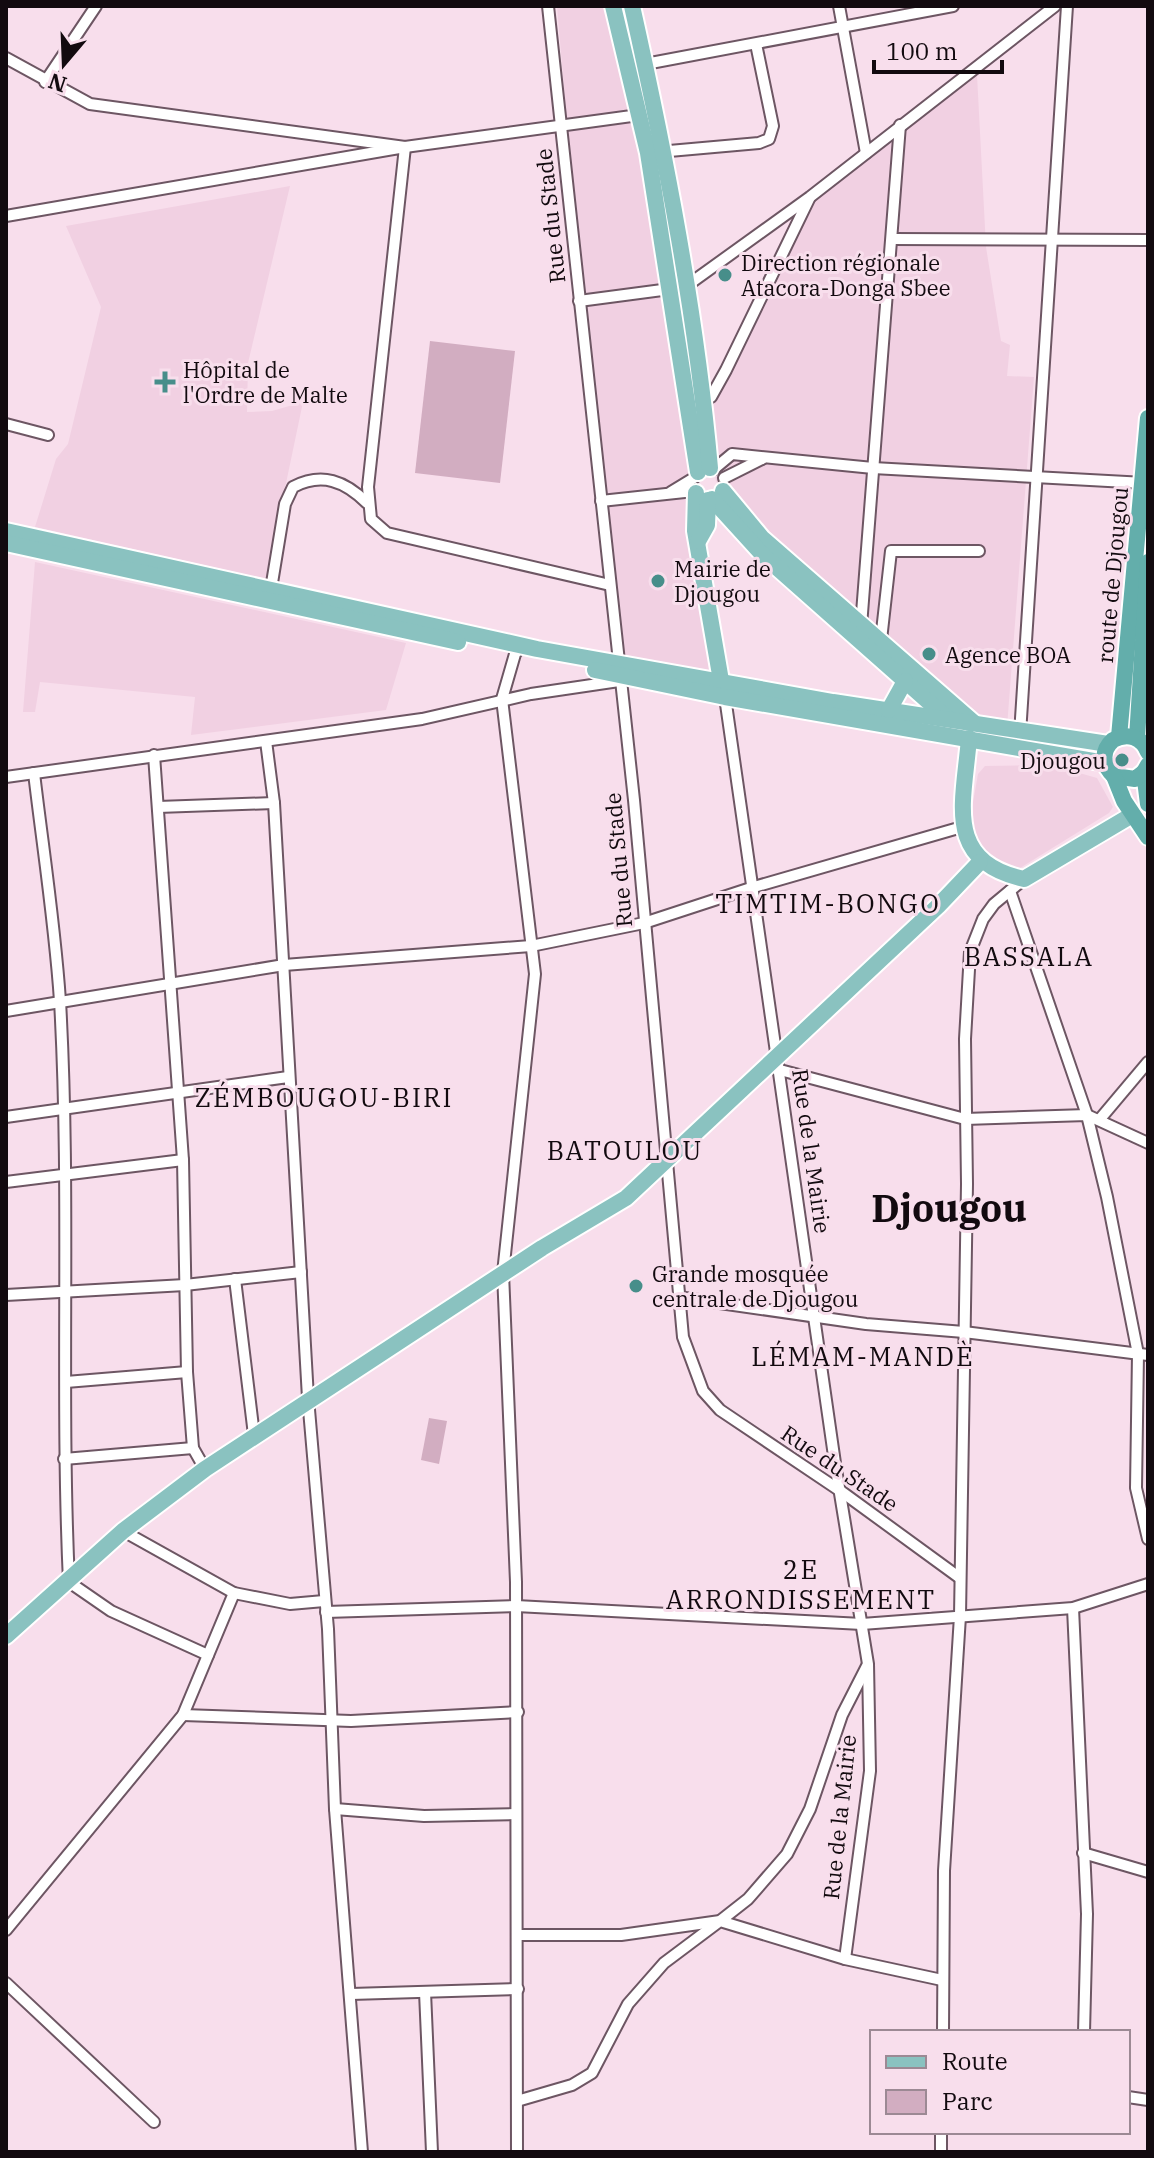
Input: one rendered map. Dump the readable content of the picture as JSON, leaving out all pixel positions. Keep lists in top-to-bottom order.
{
  "streets": {
    "highway": ["route de Djougou"],
    "main road": ["Rue de la Mairie"],
    "street": ["Rue du Stade"]
  },
  "crossings": [
    ["Rue du Stade", "Rue de la Mairie"]
  ],
  "districts": [
    "TIMTIM-BONGO",
    "BASSALA",
    "ZÉMBOUGOU-BIRI",
    "BATOULOU",
    "Djougou",
    "LÉMAM-MANDÈ",
    "2E ARRONDISSEMENT"
  ],
  "places": {
    "other": [
      "Direction régionale Atacora-Donga Sbee",
      "Mairie de Djougou",
      "Agence BOA",
      "Djougou",
      "Grande mosquée centrale de Djougou"
    ],
    "health": ["Hôpital de l'Ordre de Malte"]
  },
  "legend": ["Route", "Parc"],
  "scale_bar": "100 m",
  "north": "bottom"
}
